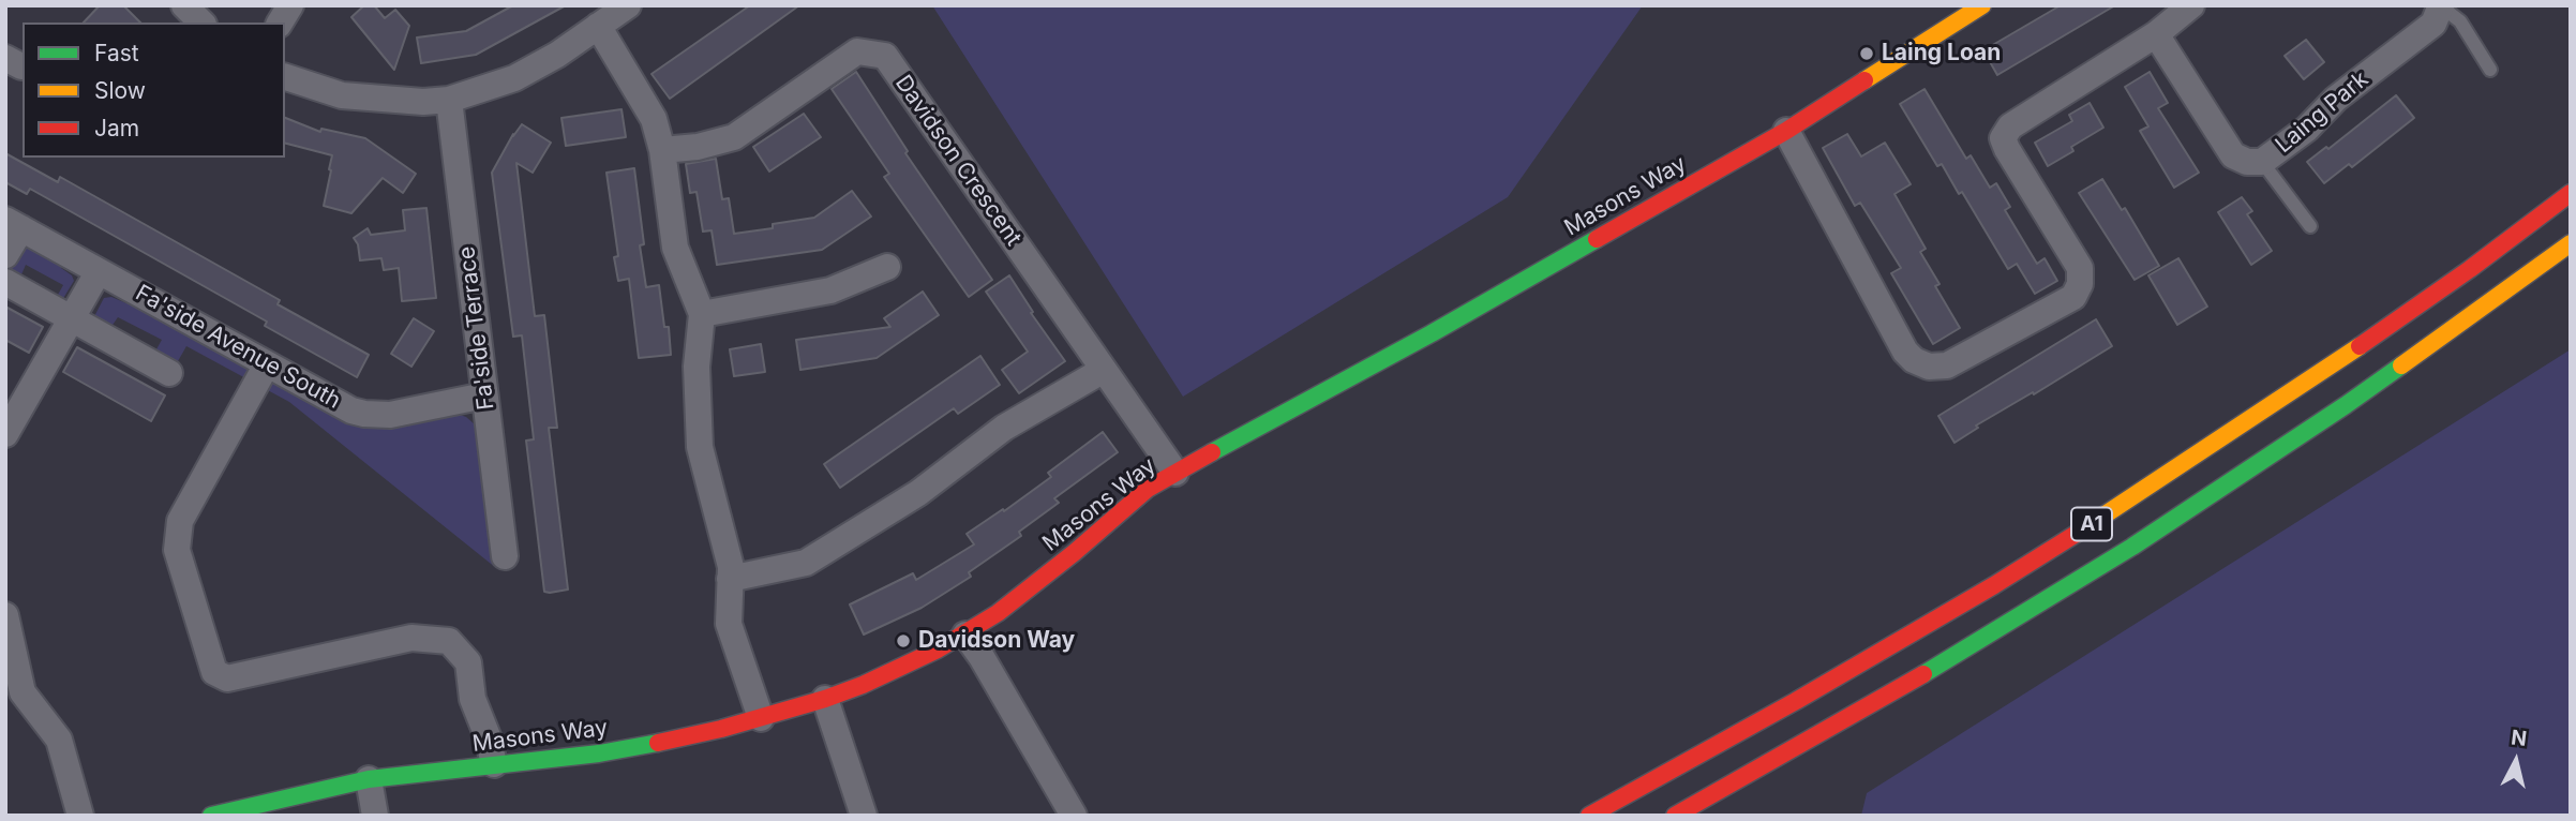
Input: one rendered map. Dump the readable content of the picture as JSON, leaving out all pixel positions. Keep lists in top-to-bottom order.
{
  "streets": {
    "main road": ["Masons Way", "A1"],
    "street": [
      "Laing Park",
      "Davidson Crescent",
      "Fa'side Terrace",
      "Fa'side Avenue South"
    ]
  },
  "crossings": [
    ["Davidson Crescent", "Masons Way"],
    ["Fa'side Terrace", "Fa'side Avenue South"]
  ],
  "places": ["Laing Loan", "Davidson Way"],
  "legend": ["Fast", "Slow", "Jam"],
  "north": "top"
}
